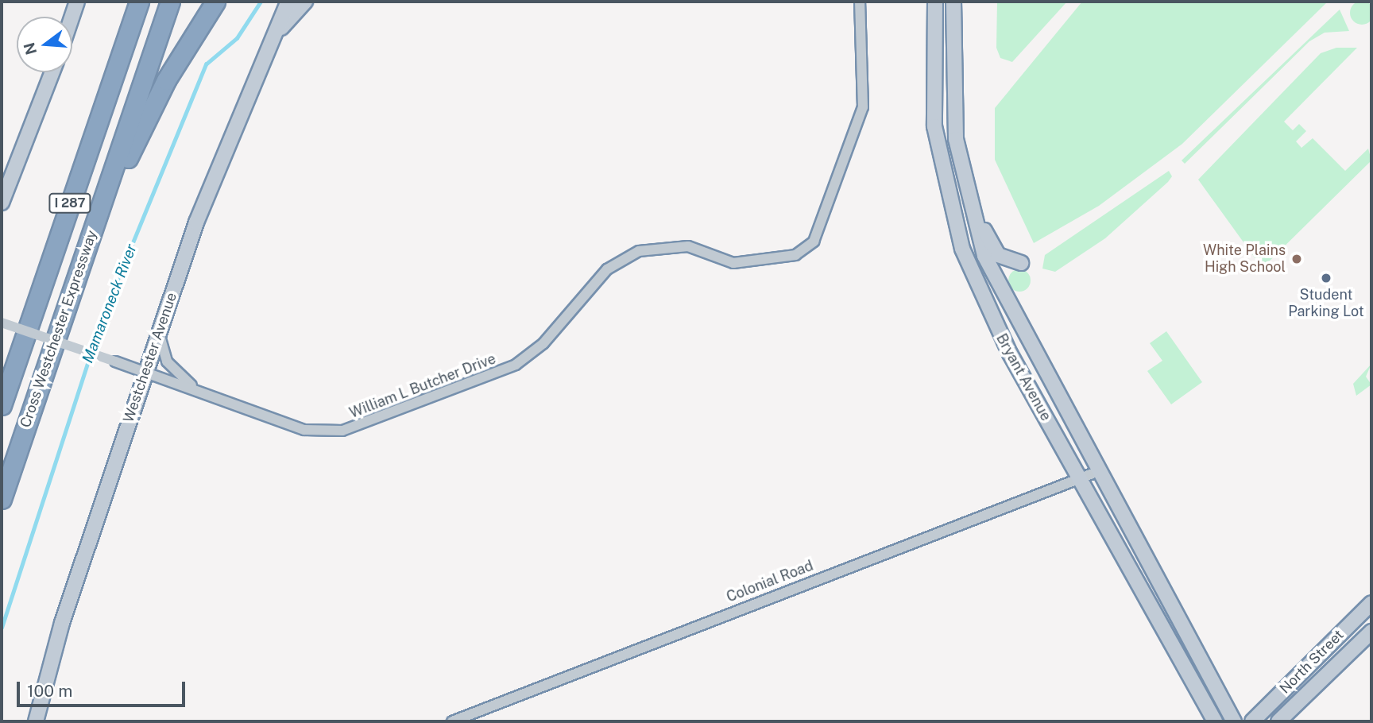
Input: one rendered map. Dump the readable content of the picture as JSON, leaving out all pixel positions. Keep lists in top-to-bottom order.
{
  "streets": {
    "highway": ["I 287", "Cross Westchester Expressway"],
    "main road": ["Westchester Avenue", "Bryant Avenue", "North Street"],
    "street": ["William L Butcher Drive", "Colonial Road"]
  },
  "crossings": [
    ["Westchester Avenue", "William L Butcher Drive"],
    ["Bryant Avenue", "Colonial Road"]
  ],
  "water": ["Mamaroneck River"],
  "places": ["White Plains High School", "Student Parking Lot"],
  "scale_bar": "100 m",
  "north": "left"
}
